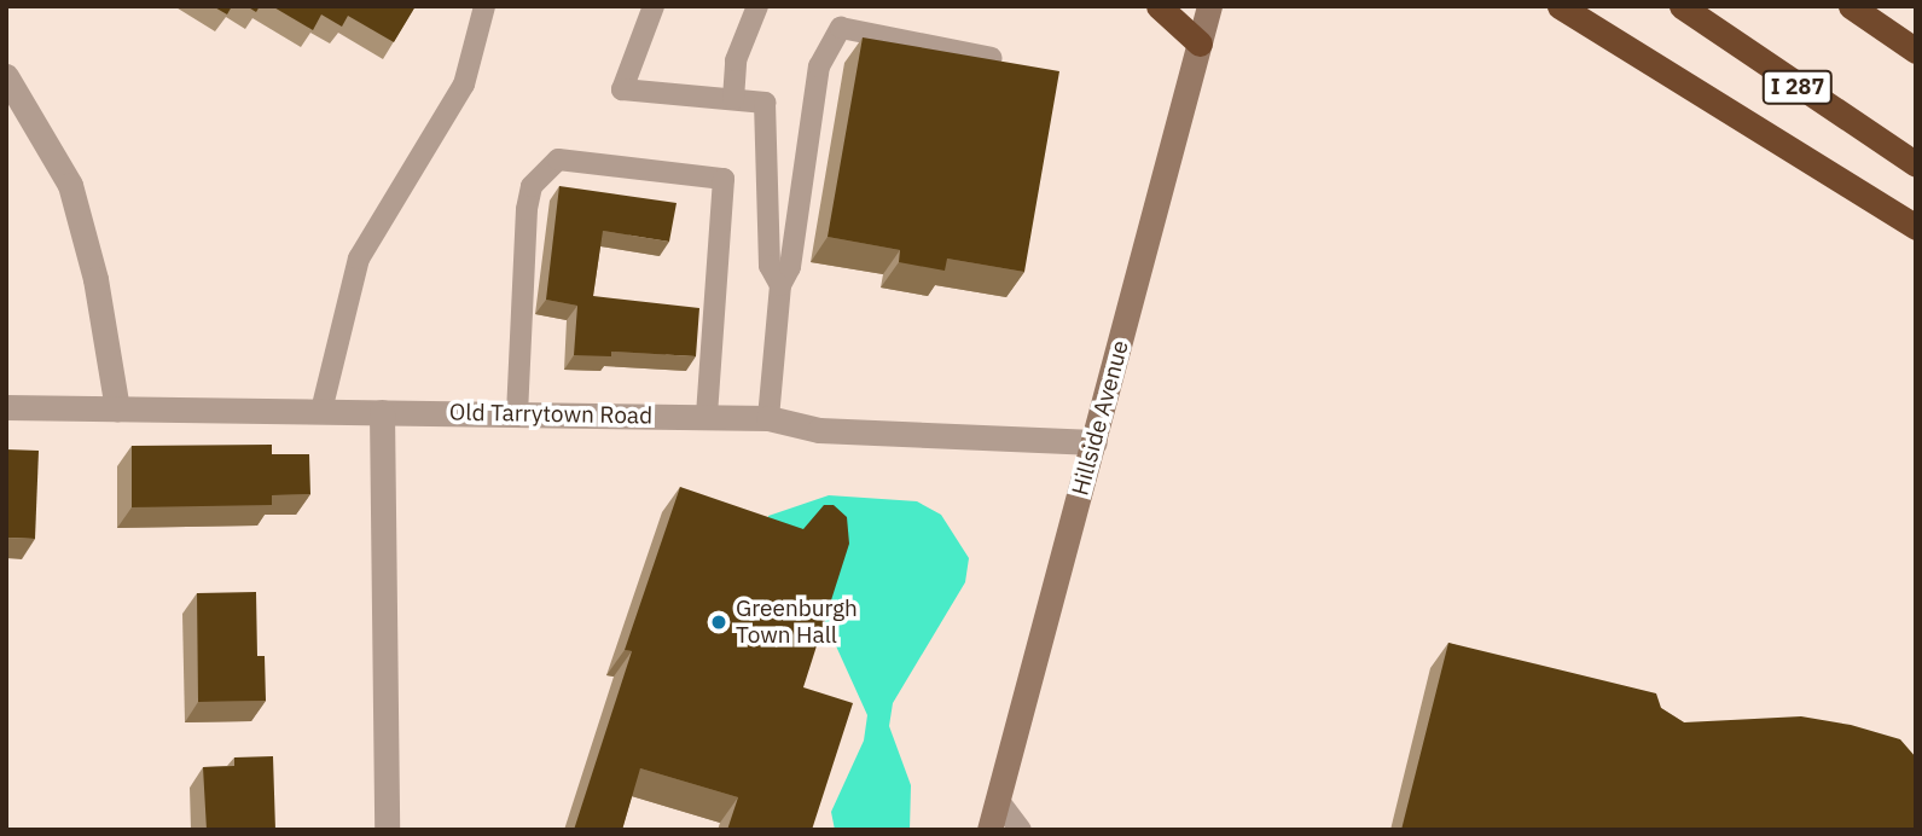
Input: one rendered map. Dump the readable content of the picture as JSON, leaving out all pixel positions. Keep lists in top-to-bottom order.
{
  "streets": {
    "highway": ["I 287"],
    "main road": ["Hillside Avenue"],
    "street": ["Old Tarrytown Road"]
  },
  "crossings": [
    ["Old Tarrytown Road", "Hillside Avenue"]
  ],
  "places": ["Greenburgh Town Hall"]
}
